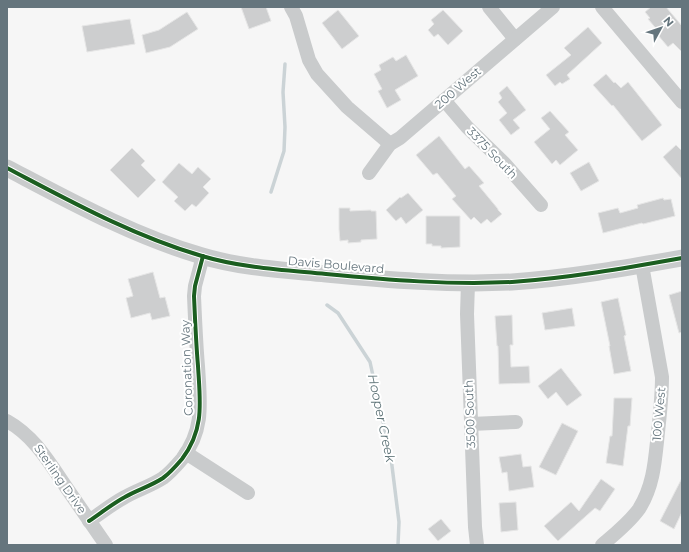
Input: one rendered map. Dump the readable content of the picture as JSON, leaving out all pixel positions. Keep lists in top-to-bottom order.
{
  "streets": {
    "street": [
      "200 West",
      "3375 South",
      "Davis Boulevard",
      "Coronation Way",
      "3500 South",
      "100 West",
      "Sterling Drive"
    ]
  },
  "crossings": [
    ["200 West", "3375 South"],
    ["Davis Boulevard", "Coronation Way"],
    ["Davis Boulevard", "3500 South"],
    ["Davis Boulevard", "100 West"],
    ["Coronation Way", "Sterling Drive"]
  ],
  "water": ["Hooper Creek"],
  "north": "top right"
}
